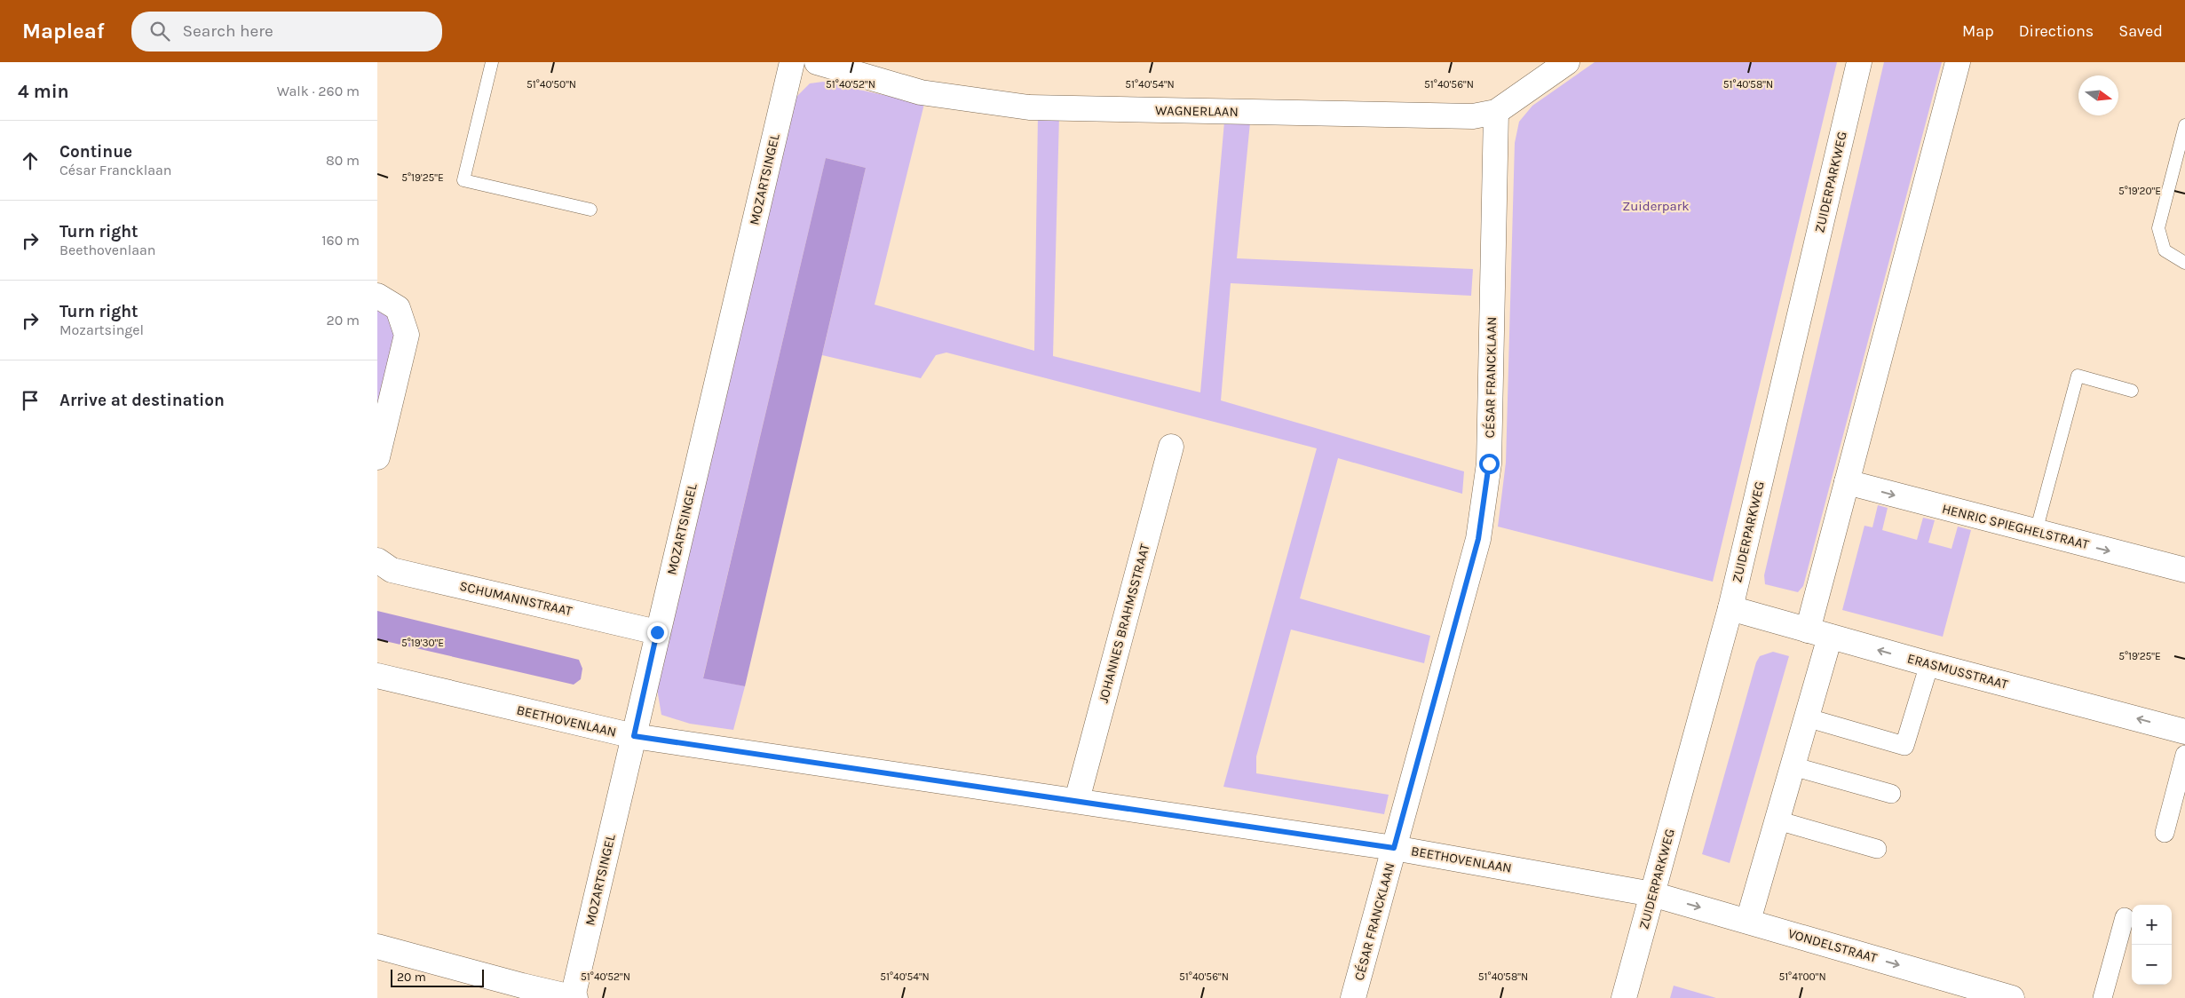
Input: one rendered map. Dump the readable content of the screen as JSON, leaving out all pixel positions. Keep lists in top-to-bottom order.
{
  "streets": {
    "street": [
      "WAGNERLAAN",
      "MOZARTSINGEL",
      "ZUIDERPARKWEG",
      "CÉSAR FRANCKLAAN",
      "HENRIC SPIEGHELSTRAAT",
      "SCHUMANNSTRAAT",
      "JOHANNES BRAHMSSTRAAT",
      "ERASMUSSTRAAT",
      "BEETHOVENLAAN",
      "VONDELSTRAAT"
    ]
  },
  "crossings": [
    ["WAGNERLAAN", "CÉSAR FRANCKLAAN"],
    ["MOZARTSINGEL", "SCHUMANNSTRAAT"],
    ["MOZARTSINGEL", "BEETHOVENLAAN"],
    ["ZUIDERPARKWEG", "ERASMUSSTRAAT"],
    ["ZUIDERPARKWEG", "BEETHOVENLAAN"],
    ["ZUIDERPARKWEG", "VONDELSTRAAT"],
    ["CÉSAR FRANCKLAAN", "BEETHOVENLAAN"],
    ["JOHANNES BRAHMSSTRAAT", "BEETHOVENLAAN"],
    ["BEETHOVENLAAN", "VONDELSTRAAT"]
  ],
  "one_way": ["HENRIC SPIEGHELSTRAAT"],
  "parks": ["Zuiderpark"],
  "scale_bar": "20 m",
  "north": "right",
  "page": {
    "header": "Mapleaf",
    "search": "Search here",
    "nav": ["Map", "Directions", "Saved"],
    "heading": ["4 min", "Walk · 260 m"],
    "list": [
      ["Continue", "César Francklaan", "80 m"],
      ["Turn right", "Beethovenlaan", "160 m"],
      ["Turn right", "Mozartsingel", "20 m"],
      "Arrive at destination"
    ],
    "map_buttons": ["+", "−"],
    "scale": "20 m"
  },
  "coordinates": [
    "51°40'50\"N",
    "51°40'52\"N",
    "51°40'54\"N",
    "51°40'56\"N",
    "51°40'58\"N",
    "5°19'25\"E",
    "5°19'20\"E",
    "5°19'30\"E",
    "51°41'00\"N"
  ]
}
